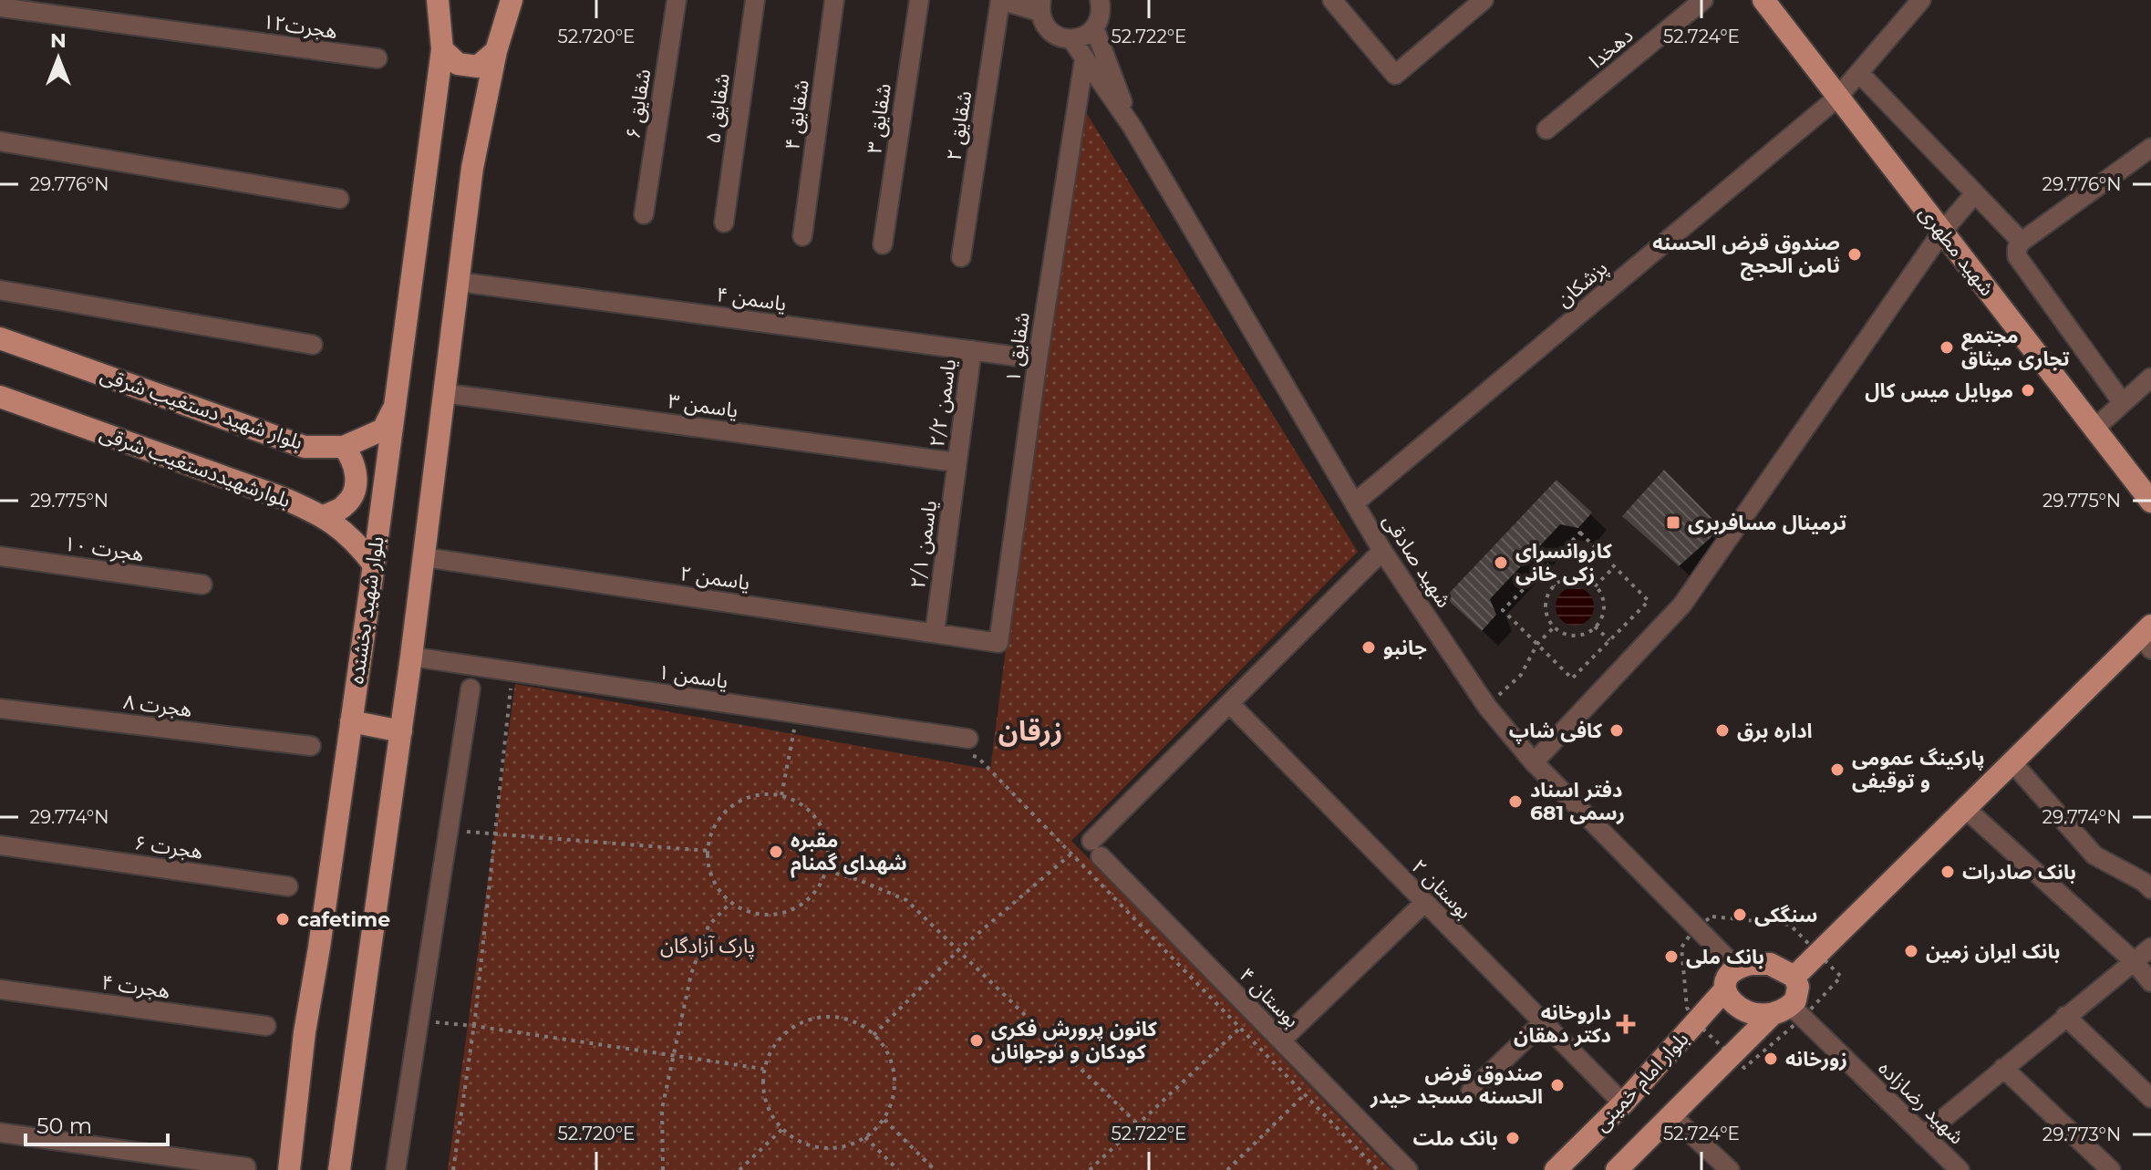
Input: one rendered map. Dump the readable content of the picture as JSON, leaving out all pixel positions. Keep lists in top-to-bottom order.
{
  "streets": {
    "main road": [
      "شهید مطهری",
      "بلوار شهید دستغیب شرقی",
      "بلوارشهیددستغیب شرقی",
      "بلوار شهید بخشنده",
      "بلوار امام خمینی"
    ],
    "street": [
      "هجرت۱۲",
      "دهخدا",
      "شقایق ۶",
      "شقایق ۵",
      "شقایق ۴",
      "شقایق ۳",
      "شقایق ۲",
      "پزشکان",
      "یاسمن ۴",
      "شقایق ۱",
      "یاسمن ۲/۲",
      "یاسمن ۳",
      "یاسمن ۲/۱",
      "هجرت ۱۰",
      "شهید صادقی",
      "یاسمن ۲",
      "یاسمن ۱",
      "هجرت ۸",
      "هجرت ۶",
      "بوستان ۲",
      "هجرت ۴",
      "بوستان ۴",
      "شهید رضازاده"
    ]
  },
  "crossings": [
    ["شهید مطهری", "پزشکان"],
    ["پزشکان", "شهید صادقی"],
    ["یاسمن ۴", "شقایق ۱"],
    ["یاسمن ۴", "یاسمن ۲/۲"],
    ["شقایق ۱", "یاسمن ۲"],
    ["یاسمن ۲/۲", "یاسمن ۳"],
    ["یاسمن ۲/۲", "یاسمن ۲/۱"],
    ["یاسمن ۳", "یاسمن ۲/۱"],
    ["بلوار شهید دستغیب شرقی", "بلوار شهید بخشنده"],
    ["بلوارشهیددستغیب شرقی", "بلوار شهید بخشنده"],
    ["یاسمن ۲/۱", "یاسمن ۲"],
    ["شهید صادقی", "بلوار امام خمینی"],
    ["شهید صادقی", "شهید رضازاده"],
    ["بوستان ۲", "بوستان ۴"],
    ["بوستان ۲", "بلوار امام خمینی"],
    ["بلوار امام خمینی", "شهید رضازاده"]
  ],
  "districts": ["زرقان"],
  "parks": ["پارک آزادگان"],
  "places": {
    "other": [
      "صندوق قرض الحسنه ثامن الحجج",
      "مجتمع تجاری میثاق",
      "موبایل میس کال",
      "کاروانسرای زکی خانی",
      "جانبو",
      "کافی شاپ",
      "اداره برق",
      "پارکینگ عمومی و توقیفی",
      "دفتر اسناد رسمی 681",
      "مقبره شهدای گمنام",
      "بانک صادرات",
      "سنگکی",
      "cafetime",
      "بانک ایران زمین",
      "بانک ملی",
      "کانون پرورش فکری کودکان و نوجوانان",
      "زورخانه",
      "صندوق قرض الحسنه مسجد حیدر",
      "بانک ملت"
    ],
    "transit": ["ترمینال مسافربری"],
    "health": ["داروخانه دکتر دهقان"]
  },
  "scale_bar": "50 m",
  "north": "top",
  "coordinates": [
    "52.720°E",
    "52.722°E",
    "52.724°E",
    "29.776°N",
    "29.775°N",
    "29.774°N",
    "29.773°N"
  ]
}
